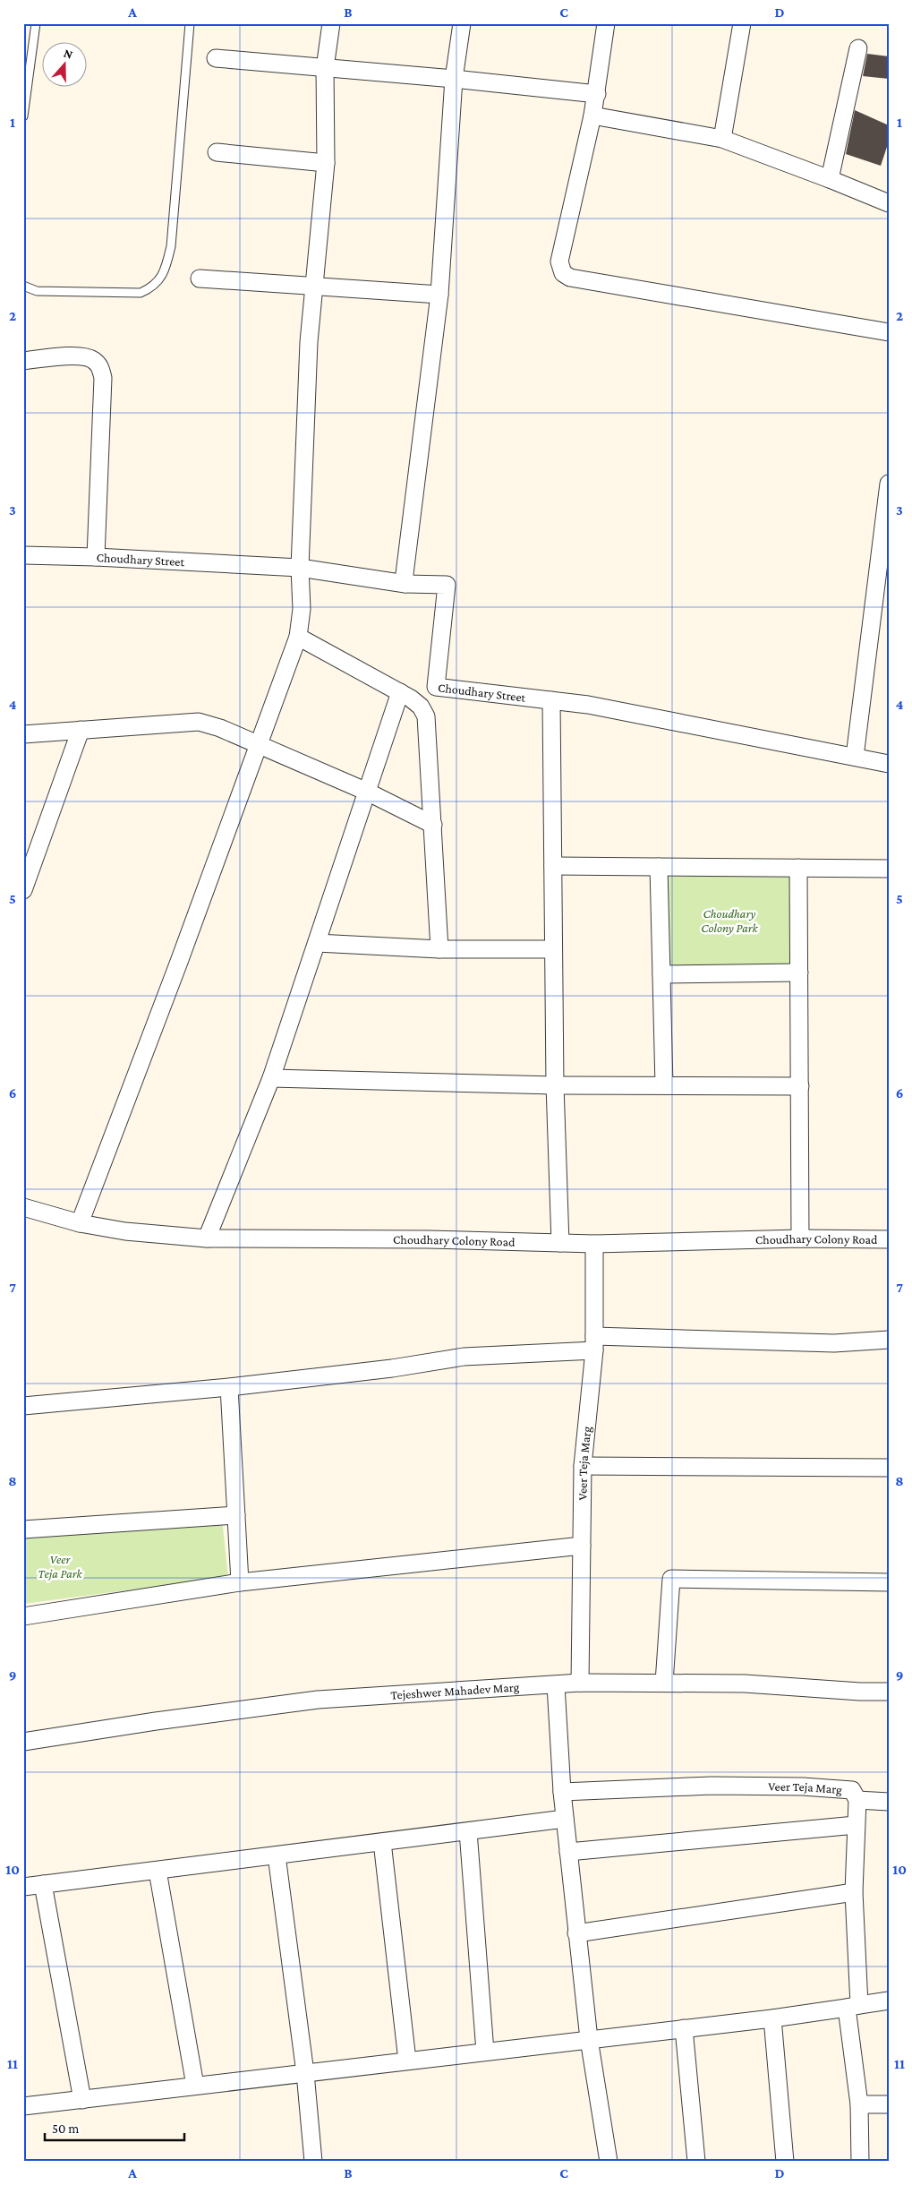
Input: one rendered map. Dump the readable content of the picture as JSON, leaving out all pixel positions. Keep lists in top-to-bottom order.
{
  "streets": {
    "street": [
      "Choudhary Street",
      "Choudhary Colony Road",
      "Veer Teja Marg",
      "Tejeshwer Mahadev Marg"
    ]
  },
  "crossings": [
    ["Choudhary Colony Road", "Veer Teja Marg"],
    ["Veer Teja Marg", "Tejeshwer Mahadev Marg"]
  ],
  "parks": ["Choudhary Colony Park", "Veer Teja Park"],
  "scale_bar": "50 m",
  "north": "top",
  "grid": {
    "columns": [
      "A",
      "B",
      "C",
      "D"
    ],
    "rows": [
      "1",
      "2",
      "3",
      "4",
      "5",
      "6",
      "7",
      "8",
      "9",
      "10",
      "11"
    ]
  }
}
